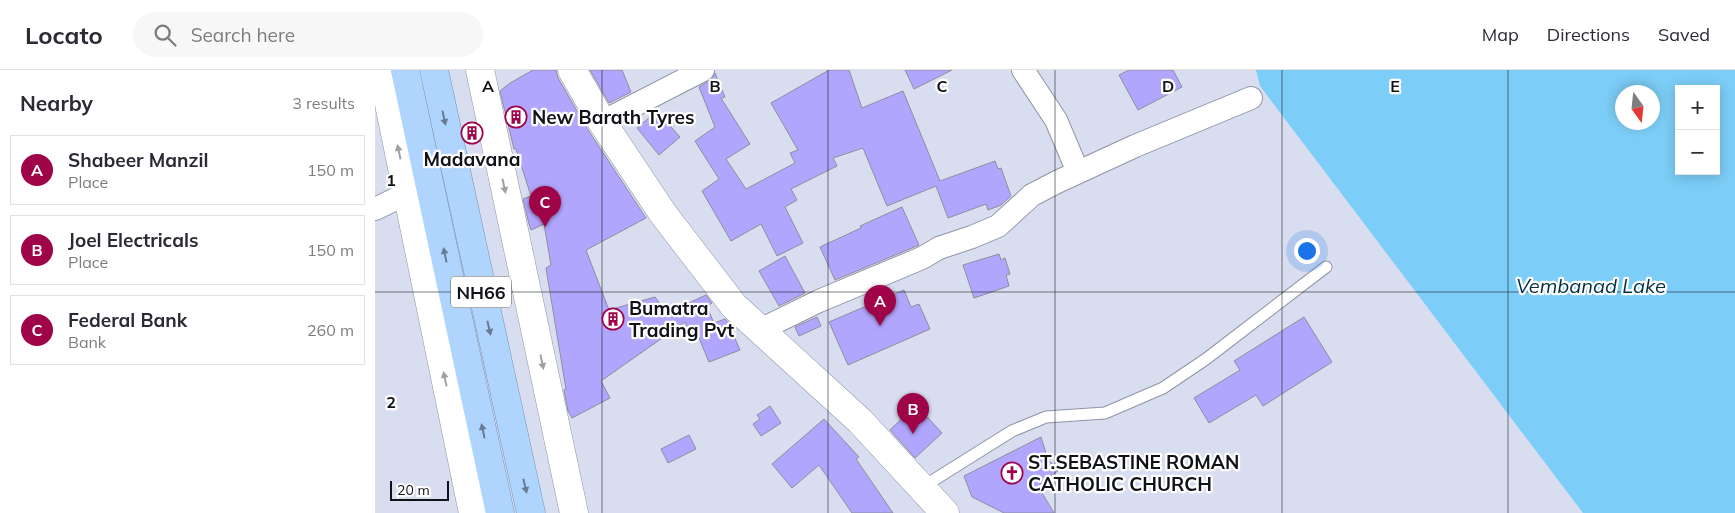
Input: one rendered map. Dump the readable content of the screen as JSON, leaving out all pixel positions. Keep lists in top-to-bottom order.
{
  "streets": {
    "highway": ["NH66"]
  },
  "water": ["Vembanad Lake"],
  "places": {
    "building": ["New Barath Tyres", "Madavana", "Bumatra Trading Pvt"],
    "church": ["ST.SEBASTINE ROMAN CATHOLIC CHURCH"]
  },
  "scale_bar": "20 m",
  "north": "bottom",
  "page": {
    "header": "Locato",
    "search": "Search here",
    "nav": ["Map", "Directions", "Saved"],
    "heading": ["Nearby", "3 results"],
    "map_buttons": ["+", "−"],
    "list": [
      {
        "mark": "A",
        "name": "Shabeer Manzil",
        "note": "Place",
        "value": "150 m"
      },
      {
        "mark": "B",
        "name": "Joel Electricals",
        "note": "Place",
        "value": "150 m"
      },
      {
        "mark": "C",
        "name": "Federal Bank",
        "note": "Bank",
        "value": "260 m"
      }
    ],
    "pins": ["C", "A", "B"],
    "scale": "20 m"
  },
  "grid": {
    "columns": [
      "A",
      "B",
      "C",
      "D",
      "E"
    ],
    "rows": ["1", "2"]
  }
}
